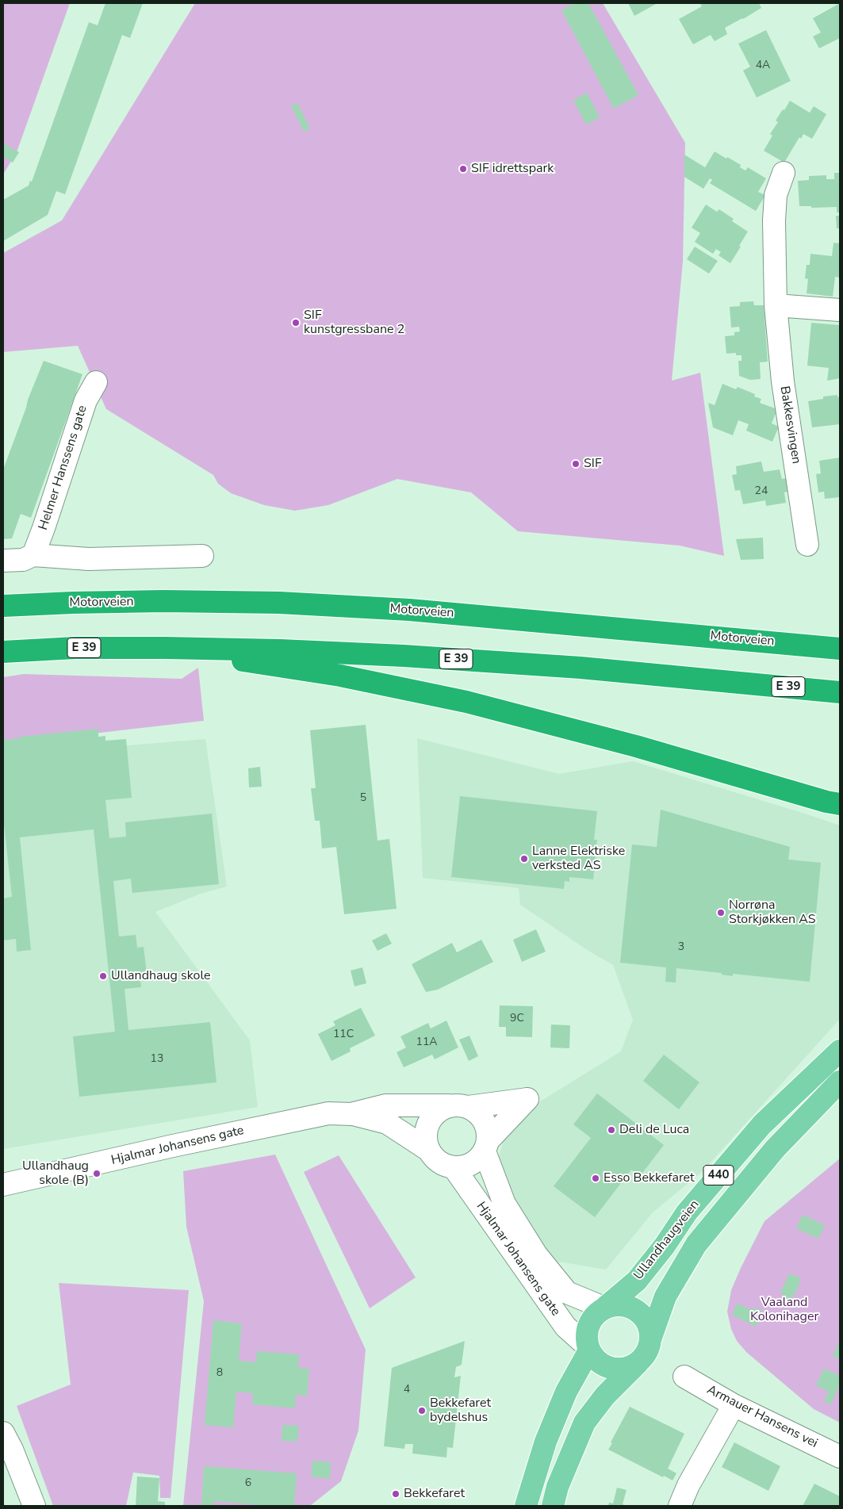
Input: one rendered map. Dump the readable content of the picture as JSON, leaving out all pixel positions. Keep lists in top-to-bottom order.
{
  "streets": {
    "highway": ["Motorveien", "E 39"],
    "main road": ["440", "Ullandhaugveien"],
    "street": [
      "Bakkesvingen",
      "Helmer Hanssens gate",
      "Hjalmar Johansens gate",
      "Armauer Hansens vei"
    ]
  },
  "crossings": [
    ["Hjalmar Johansens gate", "440"],
    ["Hjalmar Johansens gate", "Ullandhaugveien"],
    ["440", "Ullandhaugveien"]
  ],
  "parks": ["Vaaland Kolonihager"],
  "places": [
    "SIF idrettspark",
    "SIF kunstgressbane 2",
    "SIF",
    "Lanne Elektriske verksted AS",
    "Norrøna Storkjøkken AS",
    "Ullandhaug skole",
    "Deli de Luca",
    "Ullandhaug skole (B)",
    "Esso Bekkefaret",
    "Bekkefaret bydelshus",
    "Bekkefaret"
  ],
  "house_numbers": [
    "4A",
    "24",
    "5",
    "3",
    "9C",
    "11C",
    "11A",
    "13",
    "8",
    "4",
    "6"
  ]
}
